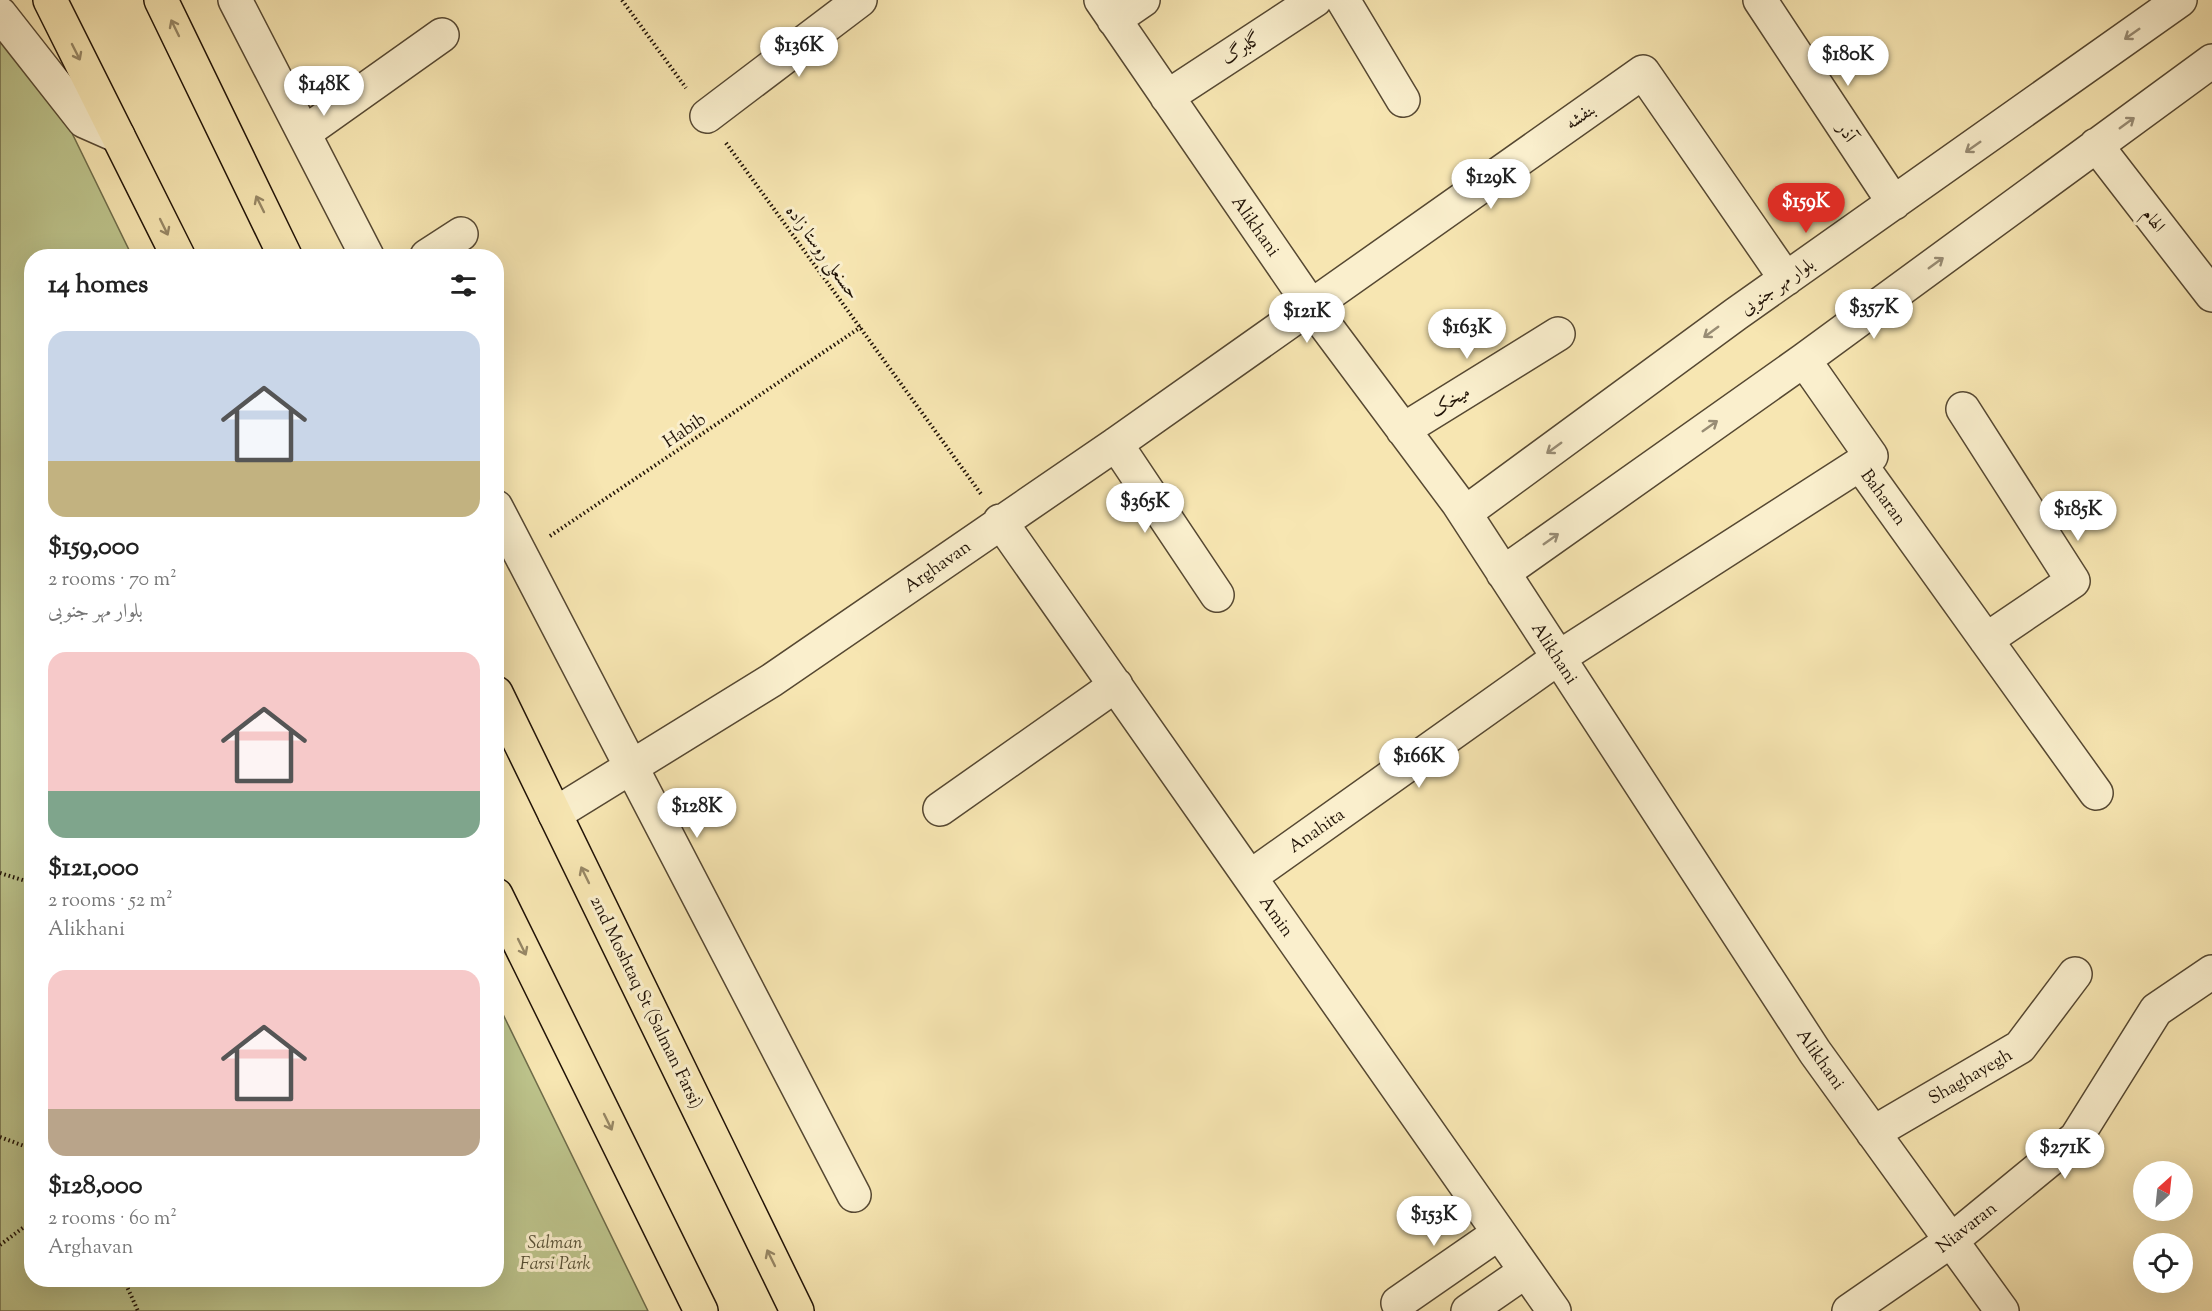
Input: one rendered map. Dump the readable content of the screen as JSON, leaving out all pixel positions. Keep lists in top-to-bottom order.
{
  "streets": {
    "main road": ["2nd Moshtaq St (Salman Farsi)"],
    "street": [
      "گلبرگ",
      "بنفشه",
      "آذر",
      "الهام",
      "Alikhani",
      "بلوار مهر جنوبی",
      "میخک",
      "Baharan",
      "Arghavan",
      "Anahita",
      "Amin",
      "Shaghayegh",
      "Niavaran"
    ],
    "path": ["حسنعلی روستا زاده", "Habib"]
  },
  "crossings": [
    ["گلبرگ", "Alikhani"],
    ["بنفشه", "Alikhani"],
    ["بنفشه", "بلوار مهر جنوبی"],
    ["بنفشه", "Arghavan"],
    ["آذر", "بلوار مهر جنوبی"],
    ["Alikhani", "بلوار مهر جنوبی"],
    ["Alikhani", "میخک"],
    ["Alikhani", "Baharan"],
    ["Alikhani", "Arghavan"],
    ["Alikhani", "Anahita"],
    ["Alikhani", "Shaghayegh"],
    ["Alikhani", "Niavaran"],
    ["حسنعلی روستا زاده", "Habib"],
    ["حسنعلی روستا زاده", "Arghavan"],
    ["حسنعلی روستا زاده", "Amin"],
    ["Baharan", "Anahita"],
    ["Arghavan", "Amin"],
    ["Arghavan", "2nd Moshtaq St (Salman Farsi)"],
    ["Anahita", "Amin"]
  ],
  "parks": ["Salman Farsi Park"],
  "north": "top right",
  "page": {
    "price": [
      "$136K",
      "$180K",
      "$148K",
      "$129K",
      "$159K",
      "$357K",
      "$121K",
      "$163K",
      "$365K",
      "$185K",
      "$166K",
      "$128K",
      "$271K",
      "$153K"
    ],
    "heading": "14 homes",
    "list": [
      {
        "name": "$159,000",
        "note": "2 rooms · 70 m² · بلوار مهر جنوبی"
      },
      {
        "name": "$121,000",
        "note": "2 rooms · 52 m² · Alikhani"
      },
      {
        "name": "$128,000",
        "note": "2 rooms · 60 m² · Arghavan"
      }
    ]
  }
}
